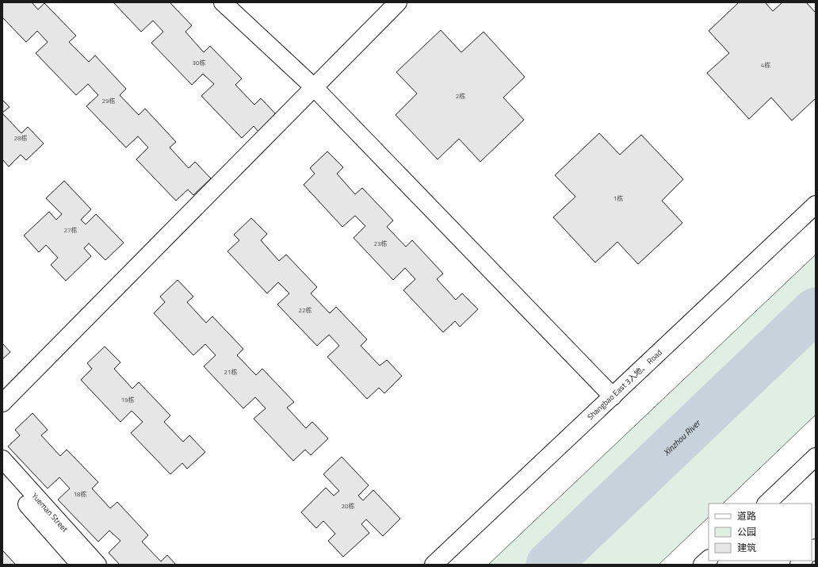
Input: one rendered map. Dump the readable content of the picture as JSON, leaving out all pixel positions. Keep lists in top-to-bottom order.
{
  "streets": {
    "street": ["Shangbao East 3入地、 Road", "Yueman Street"]
  },
  "water": ["Xinzhou River"],
  "house_numbers": [
    "30栋",
    "4栋",
    "2栋",
    "29栋",
    "28栋",
    "1栋",
    "27栋",
    "23栋",
    "22栋",
    "21栋",
    "19栋",
    "18栋",
    "20栋"
  ],
  "legend": ["道路", "公园", "建筑"]
}
